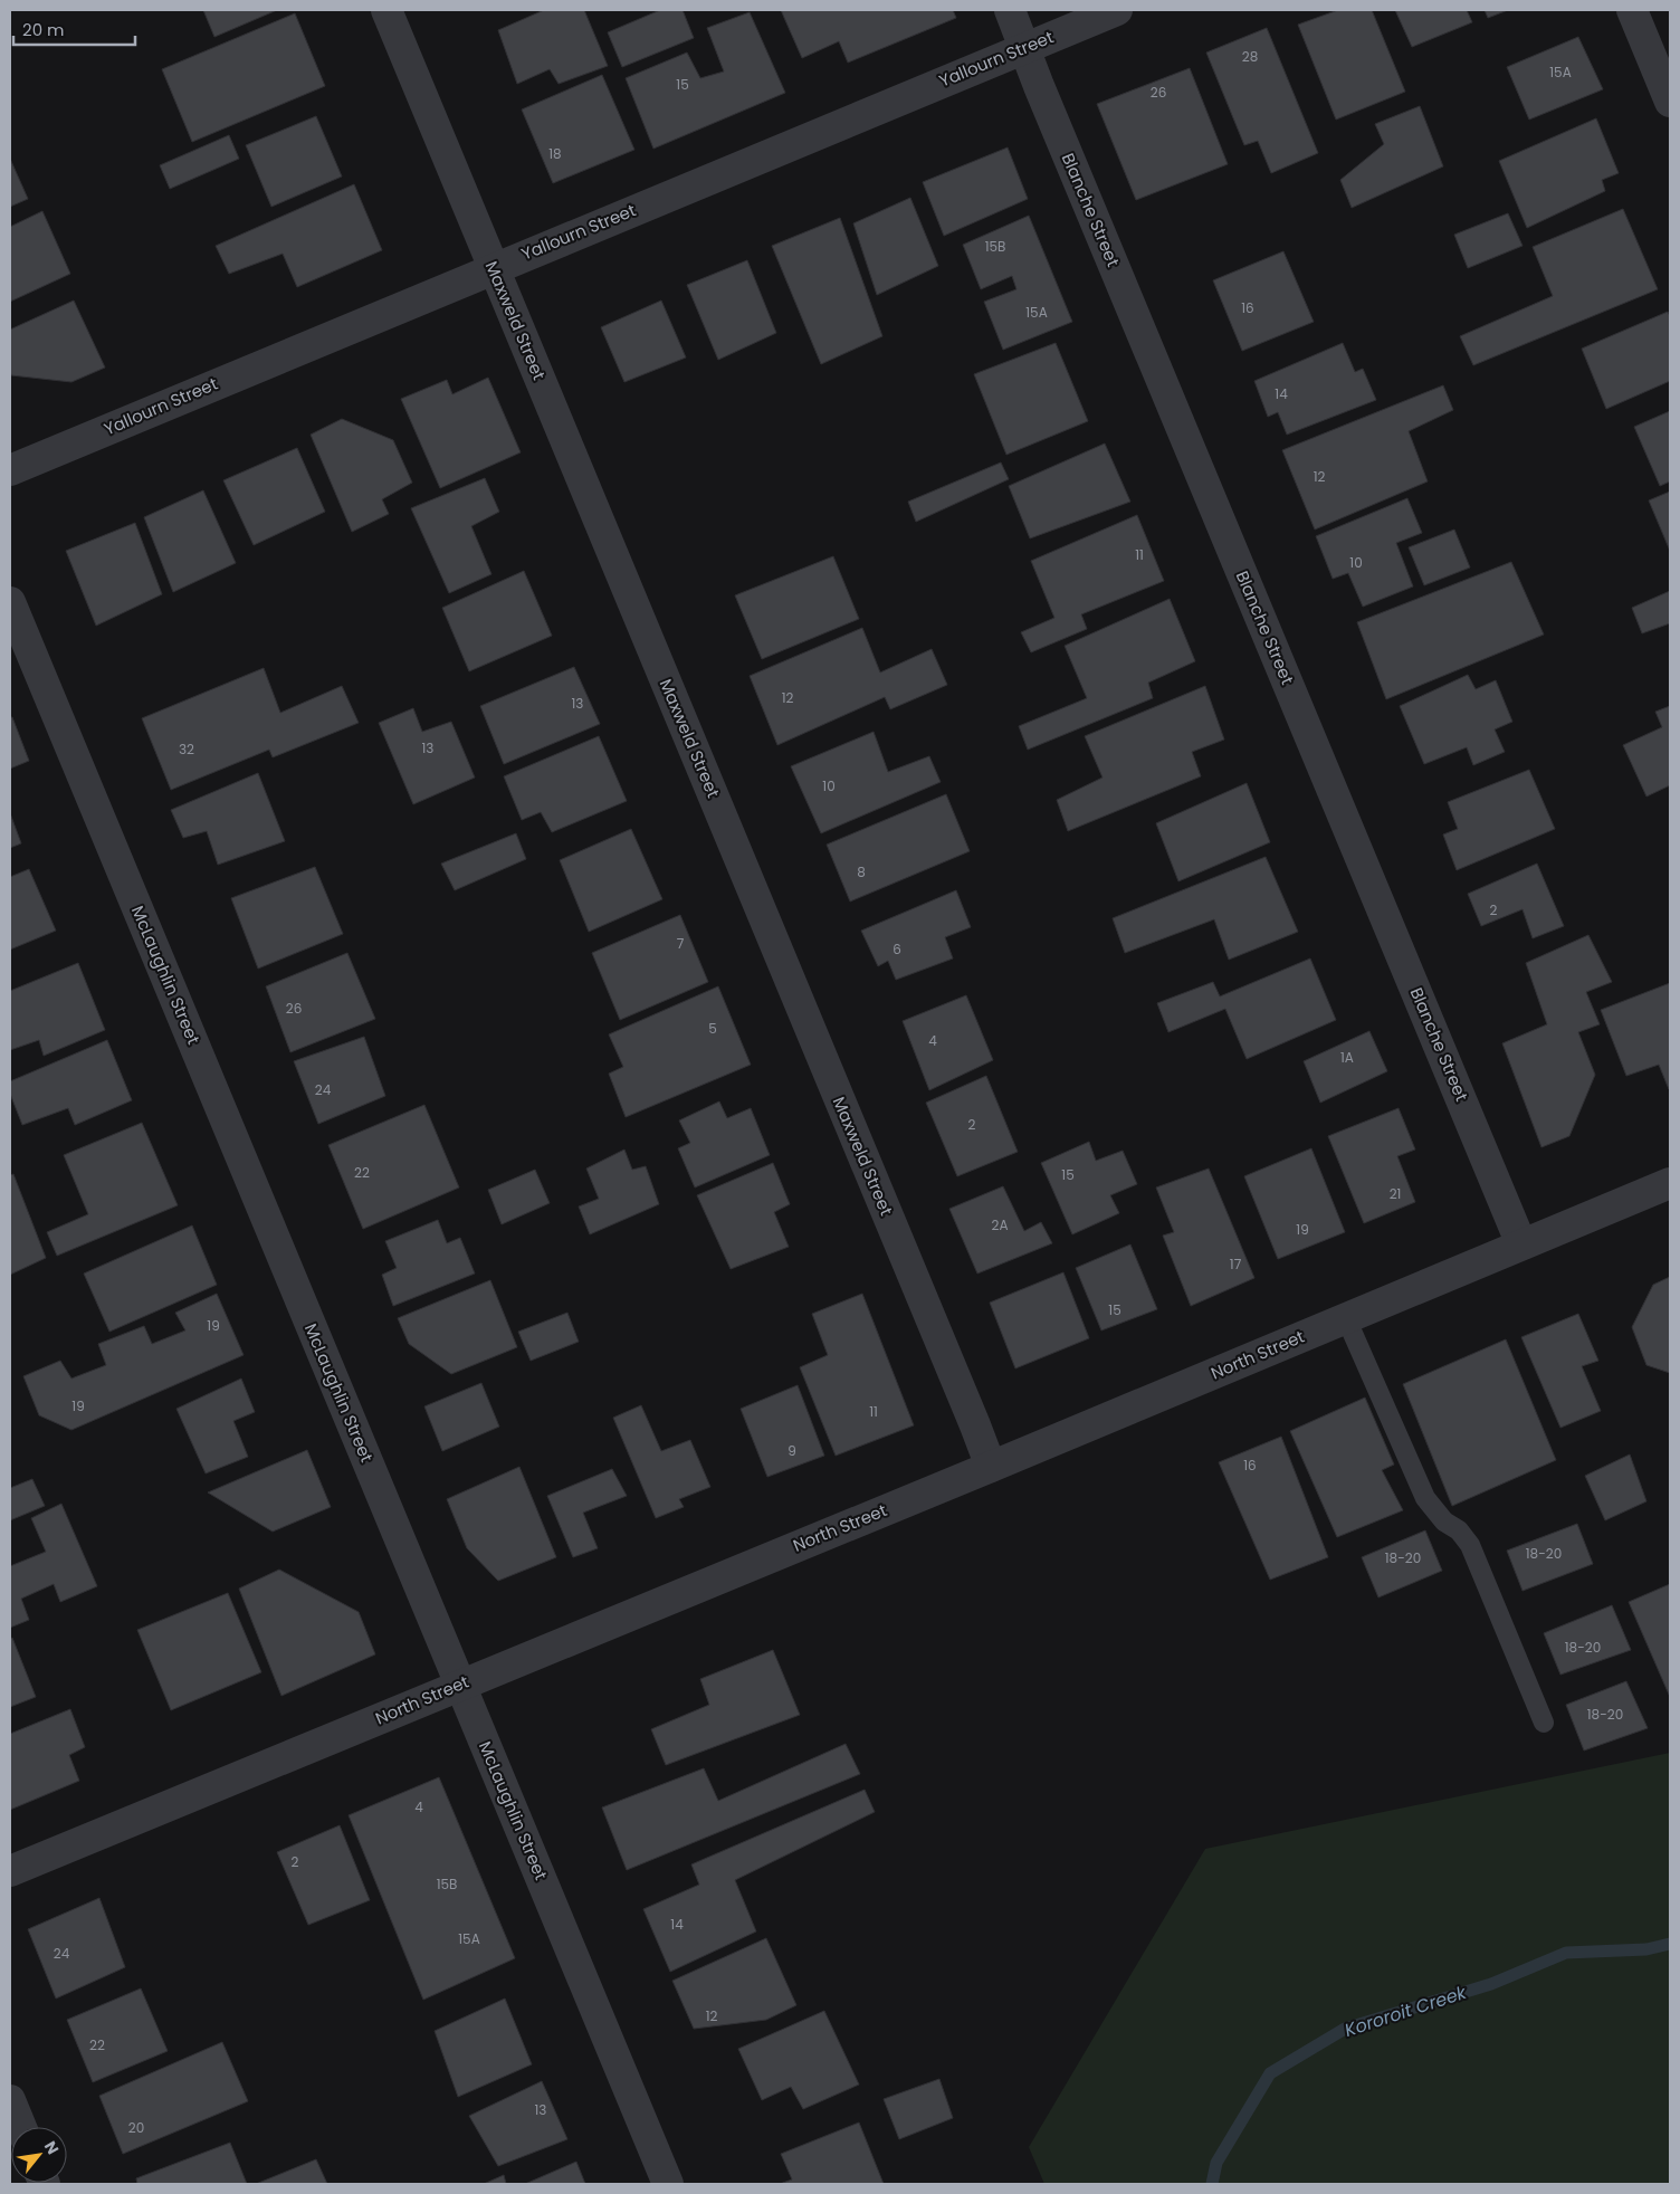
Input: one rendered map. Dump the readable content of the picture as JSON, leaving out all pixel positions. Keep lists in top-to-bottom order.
{
  "streets": {
    "street": [
      "Yallourn Street",
      "Blanche Street",
      "Maxweld Street",
      "McLaughlin Street",
      "North Street"
    ]
  },
  "crossings": [
    ["Yallourn Street", "Blanche Street"],
    ["Yallourn Street", "Maxweld Street"],
    ["Blanche Street", "North Street"],
    ["Maxweld Street", "North Street"],
    ["McLaughlin Street", "North Street"]
  ],
  "water": ["Kororoit Creek"],
  "house_numbers": [
    "28",
    "15A",
    "15",
    "26",
    "18",
    "15B",
    "16",
    "15A",
    "14",
    "12",
    "11",
    "10",
    "12",
    "13",
    "13",
    "32",
    "10",
    "8",
    "2",
    "7",
    "6",
    "26",
    "5",
    "4",
    "1A",
    "24",
    "2",
    "22",
    "15",
    "21",
    "2A",
    "19",
    "17",
    "15",
    "19",
    "19",
    "11",
    "9",
    "16",
    "18-20",
    "18-20",
    "18-20",
    "18-20",
    "4",
    "2",
    "15B",
    "14",
    "15A",
    "24",
    "12",
    "22",
    "13",
    "20"
  ],
  "scale_bar": "20 m",
  "north": "top right"
}
